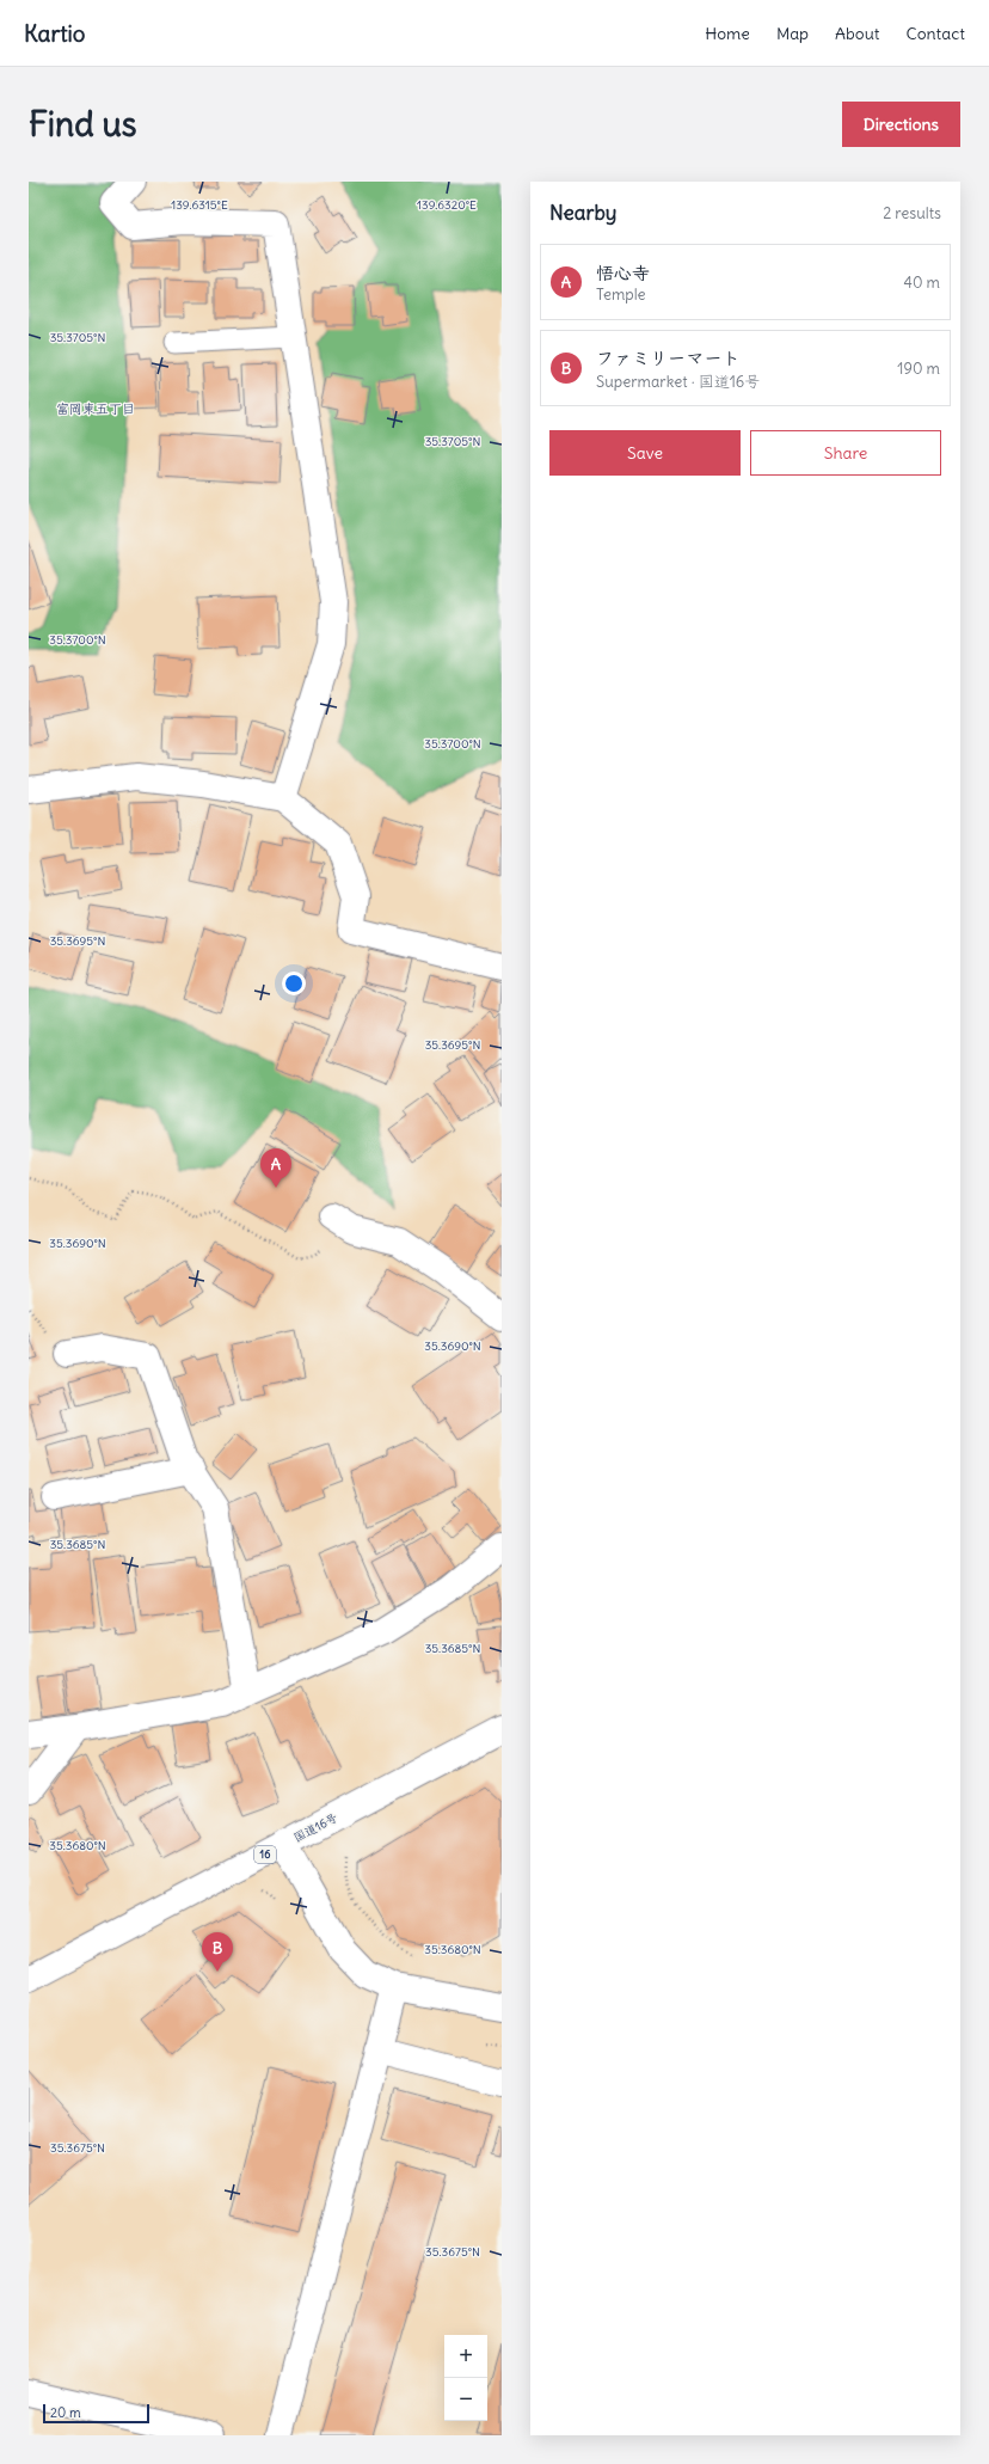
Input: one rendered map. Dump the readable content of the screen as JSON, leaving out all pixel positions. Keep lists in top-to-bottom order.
{
  "streets": {
    "main road": ["国道16号", "16"]
  },
  "districts": ["富岡東五丁目"],
  "scale_bar": "20 m",
  "page": {
    "header": "Kartio",
    "nav": [
      "Home",
      "Map",
      "About",
      "Contact"
    ],
    "buttons": [
      "Directions",
      ["Save", "Share"]
    ],
    "title": "Find us",
    "heading": ["Nearby", "2 results"],
    "list": [
      {
        "mark": "A",
        "name": "悟心寺",
        "note": "Temple",
        "value": "40 m"
      },
      {
        "mark": "B",
        "name": "ファミリーマート",
        "note": "Supermarket · 国道16号",
        "value": "190 m"
      }
    ],
    "pins": ["A", "B"],
    "map_buttons": ["+", "−"],
    "scale": "20 m"
  },
  "coordinates": [
    "139.6315°E",
    "139.6320°E",
    "35.3705°N",
    "35.3700°N",
    "35.3695°N",
    "35.3690°N",
    "35.3685°N",
    "35.3680°N",
    "35.3675°N"
  ]
}
